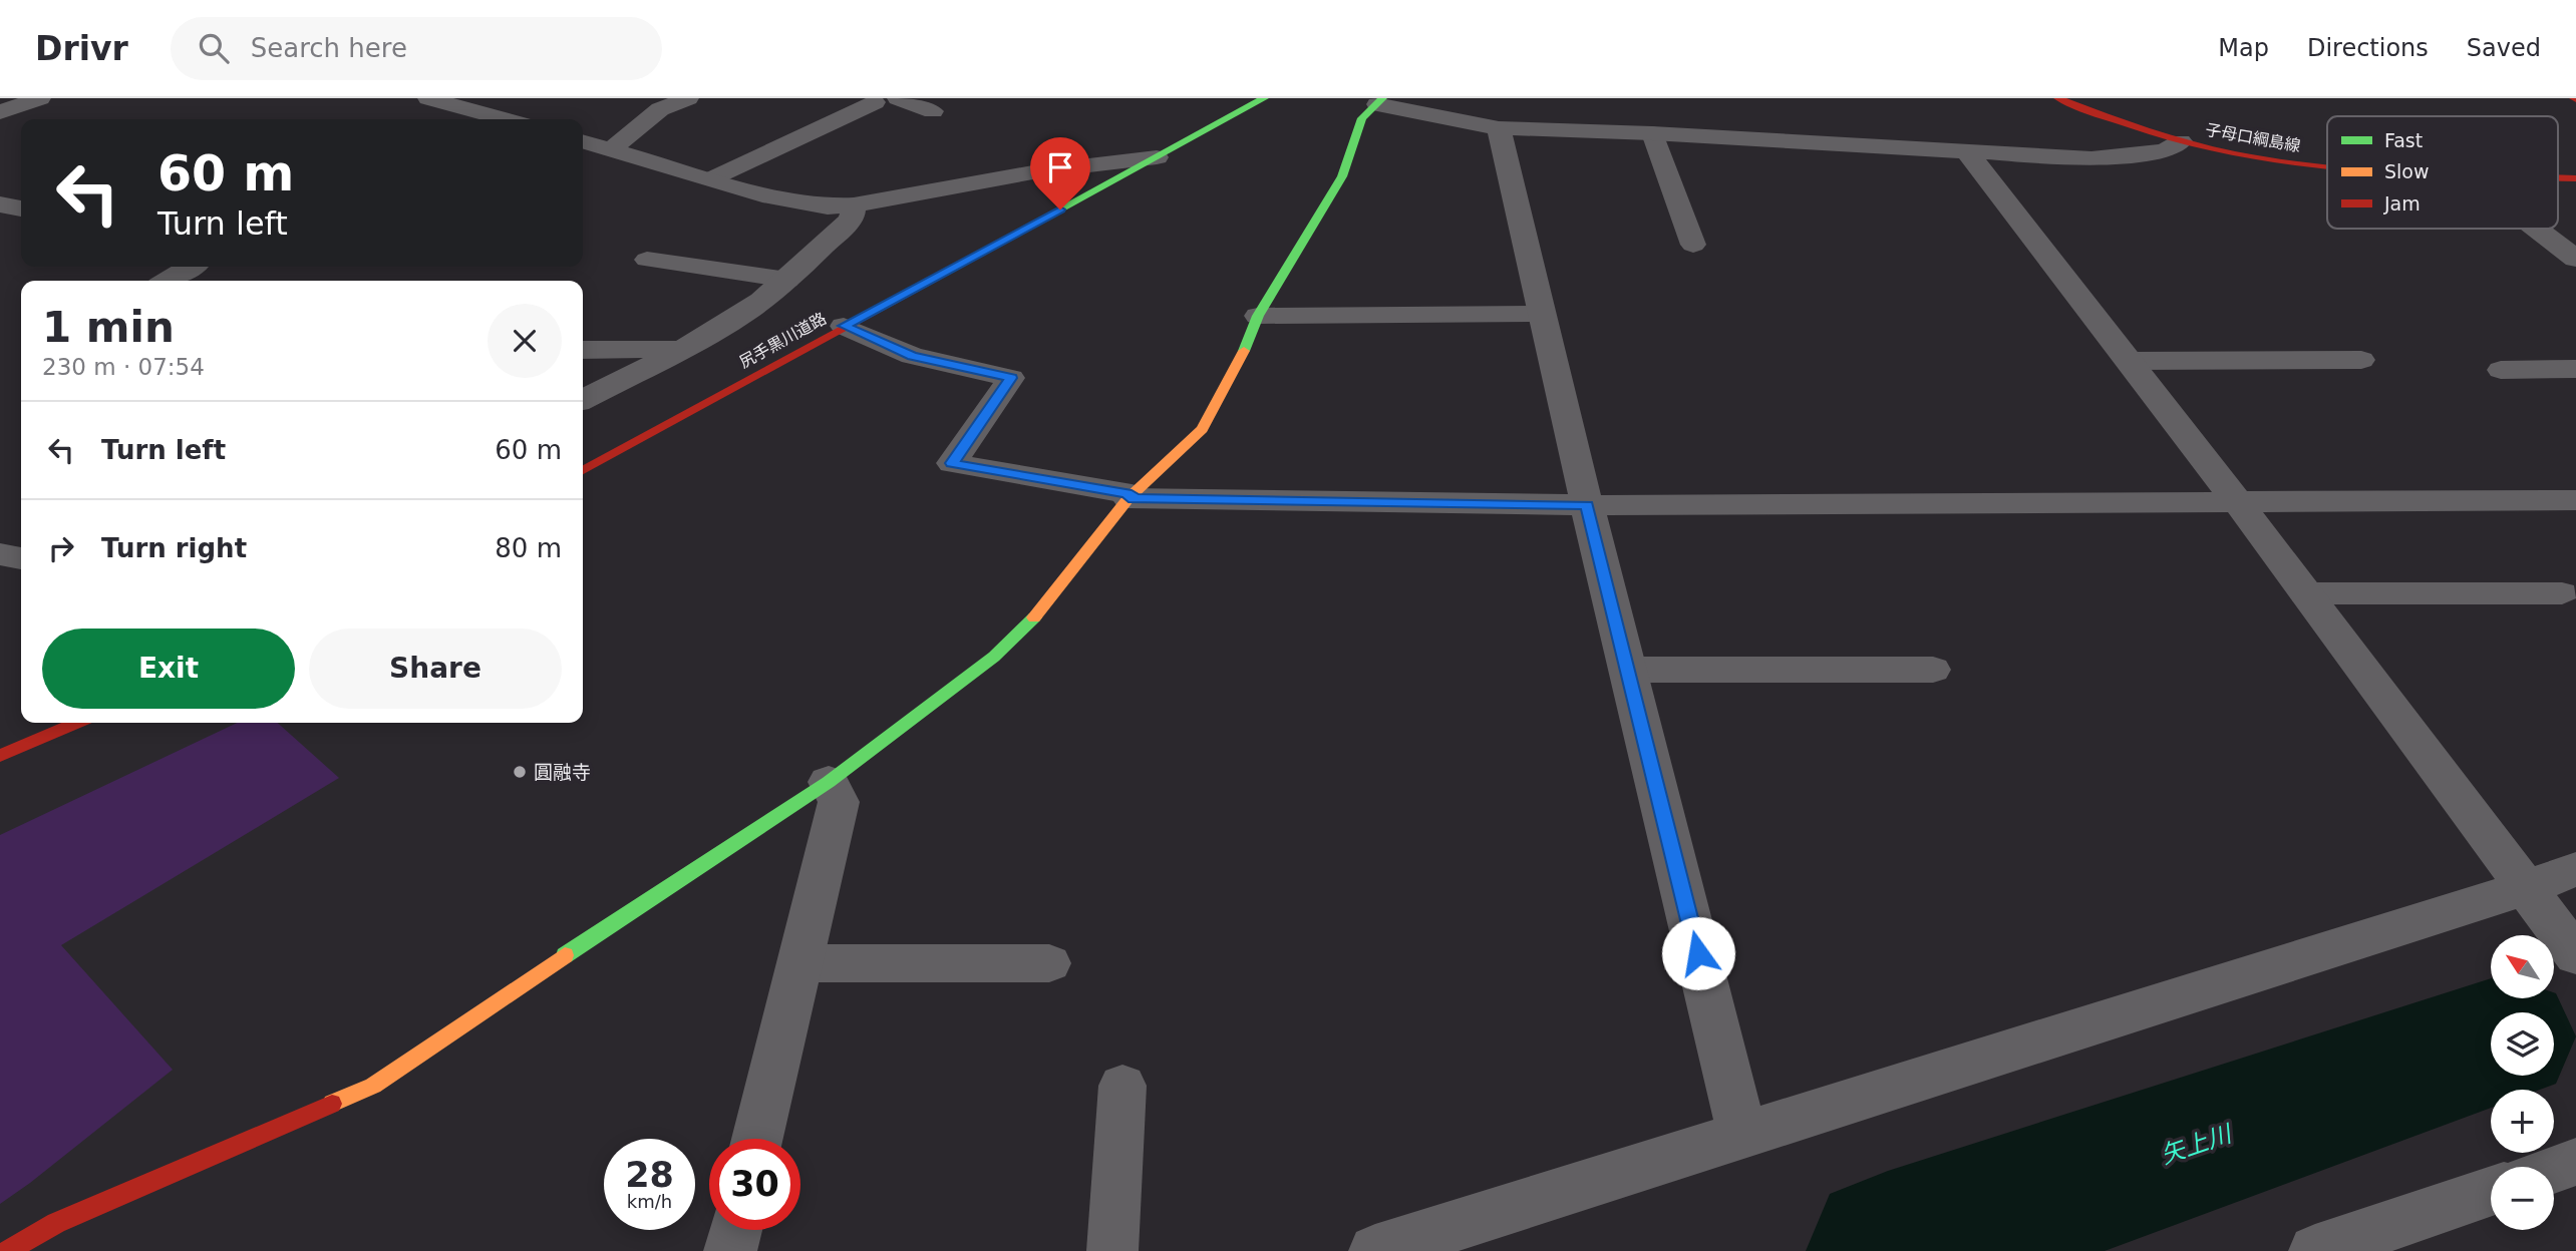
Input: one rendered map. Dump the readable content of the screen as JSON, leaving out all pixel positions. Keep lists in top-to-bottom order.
{
  "streets": {
    "street": ["子母口綱島線", "尻手黒川道路"]
  },
  "water": ["矢上川"],
  "places": ["圓融寺"],
  "legend": ["Fast", "Slow", "Jam"],
  "north": "top left",
  "page": {
    "header": "Drivr",
    "search": "Search here",
    "nav": ["Map", "Directions", "Saved"],
    "turn": ["60 m", "Turn left"],
    "heading": ["1 min", "230 m · 07:54"],
    "list": [
      {
        "name": "Turn left",
        "value": "60 m"
      },
      {
        "name": "Turn right",
        "value": "80 m"
      }
    ],
    "buttons": ["Exit", "Share"],
    "map_buttons": ["+", "−"],
    "speed": "28 km/h",
    "limit": "30"
  }
}
